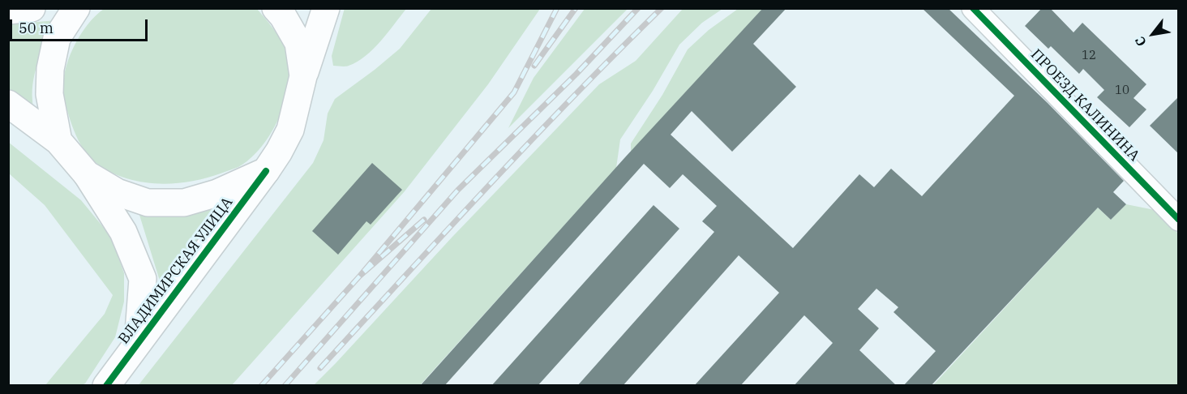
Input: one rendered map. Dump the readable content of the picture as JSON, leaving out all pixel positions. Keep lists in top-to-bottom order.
{
  "streets": {
    "main road": ["ВЛАДИМИРСКАЯ УЛИЦА"],
    "street": ["ПРОЕЗД КАЛИНИНА"]
  },
  "house_numbers": ["12", "10"],
  "scale_bar": "50 m",
  "north": "bottom left"
}
